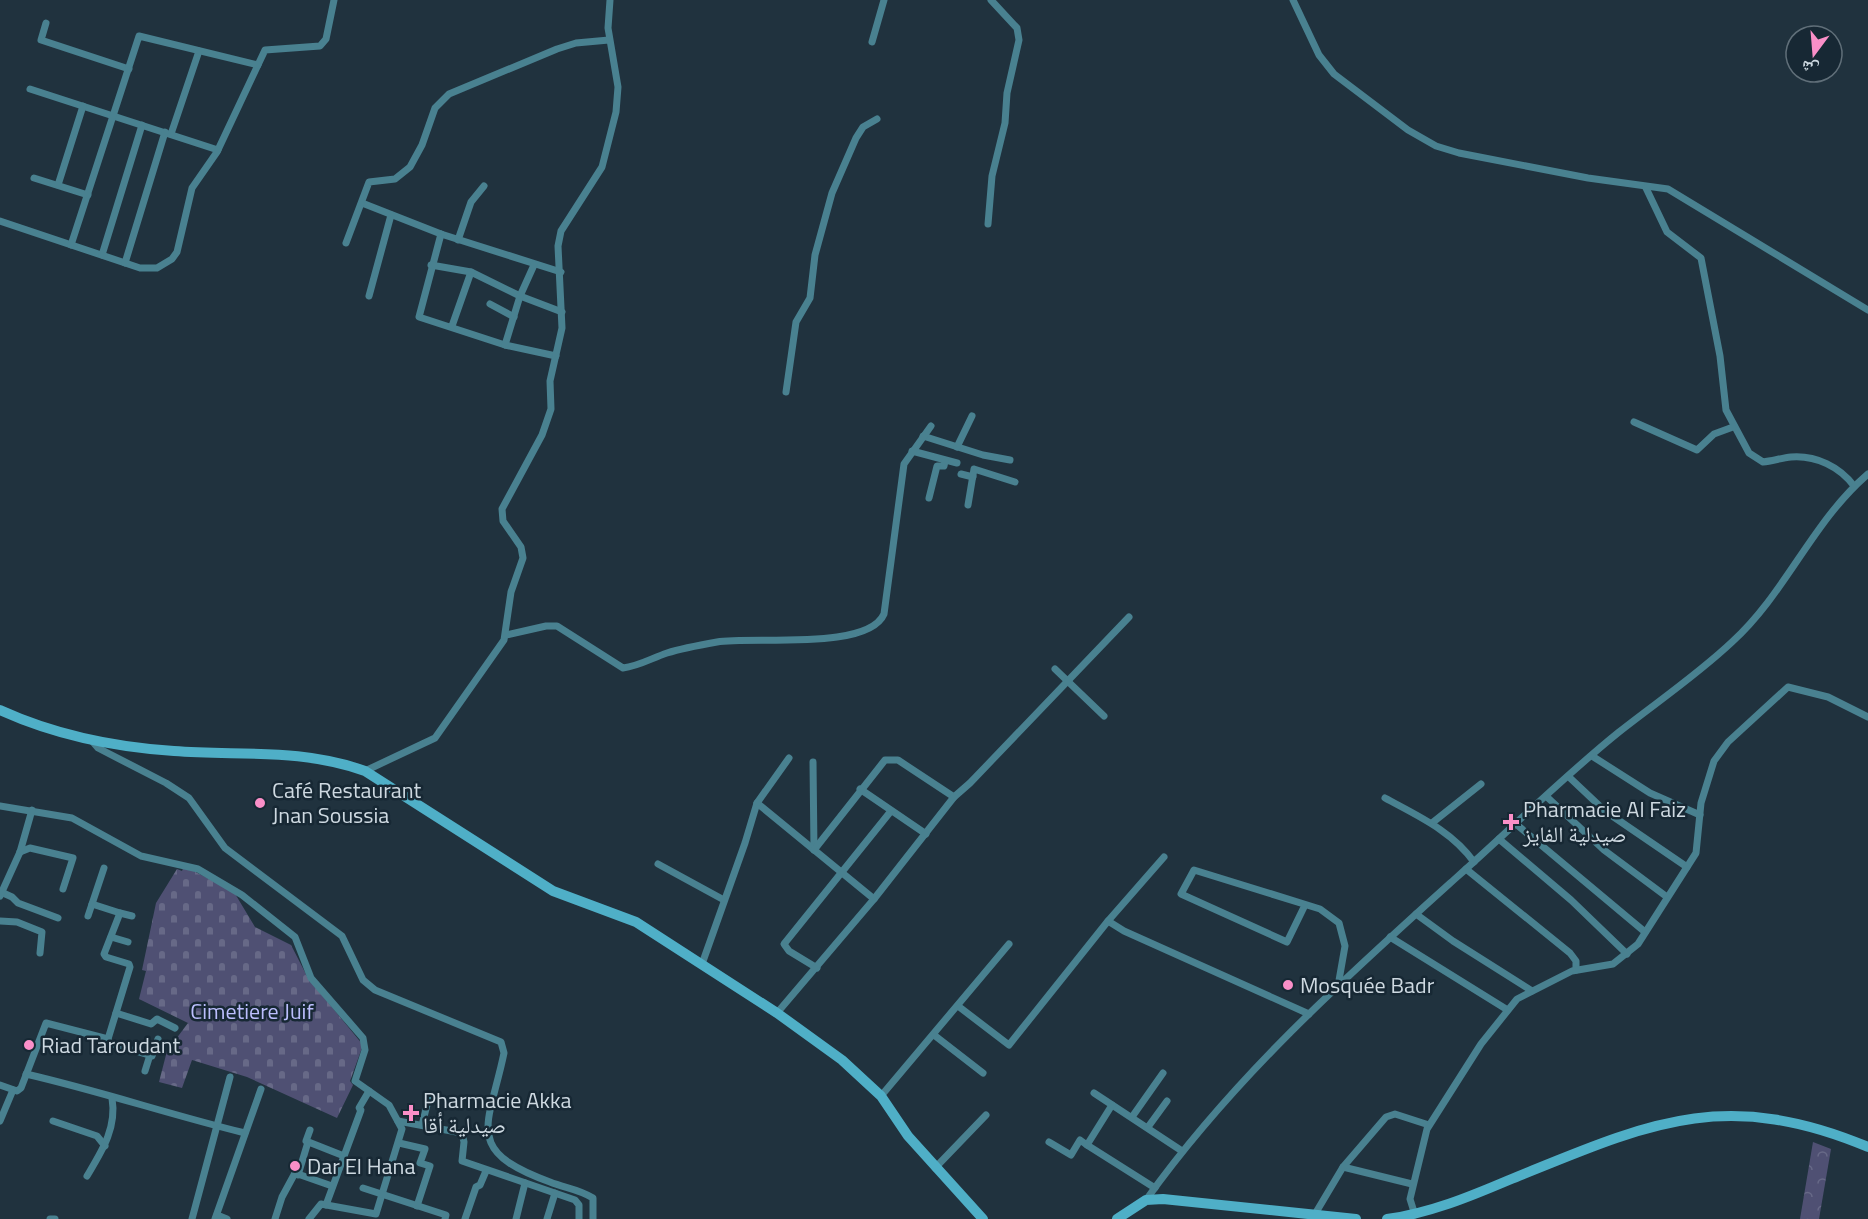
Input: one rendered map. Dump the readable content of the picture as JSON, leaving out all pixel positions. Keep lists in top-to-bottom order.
{
  "parks": ["Cimetiere Juif"],
  "places": {
    "other": [
      "Café Restaurant Jnan Soussia",
      "Mosquée Badr",
      "Riad Taroudant",
      "Dar El Hana"
    ],
    "health": ["Pharmacie Al Faiz صيدلية الفايز", "Pharmacie Akka صيدلية أقا"]
  },
  "north": "bottom"
}
